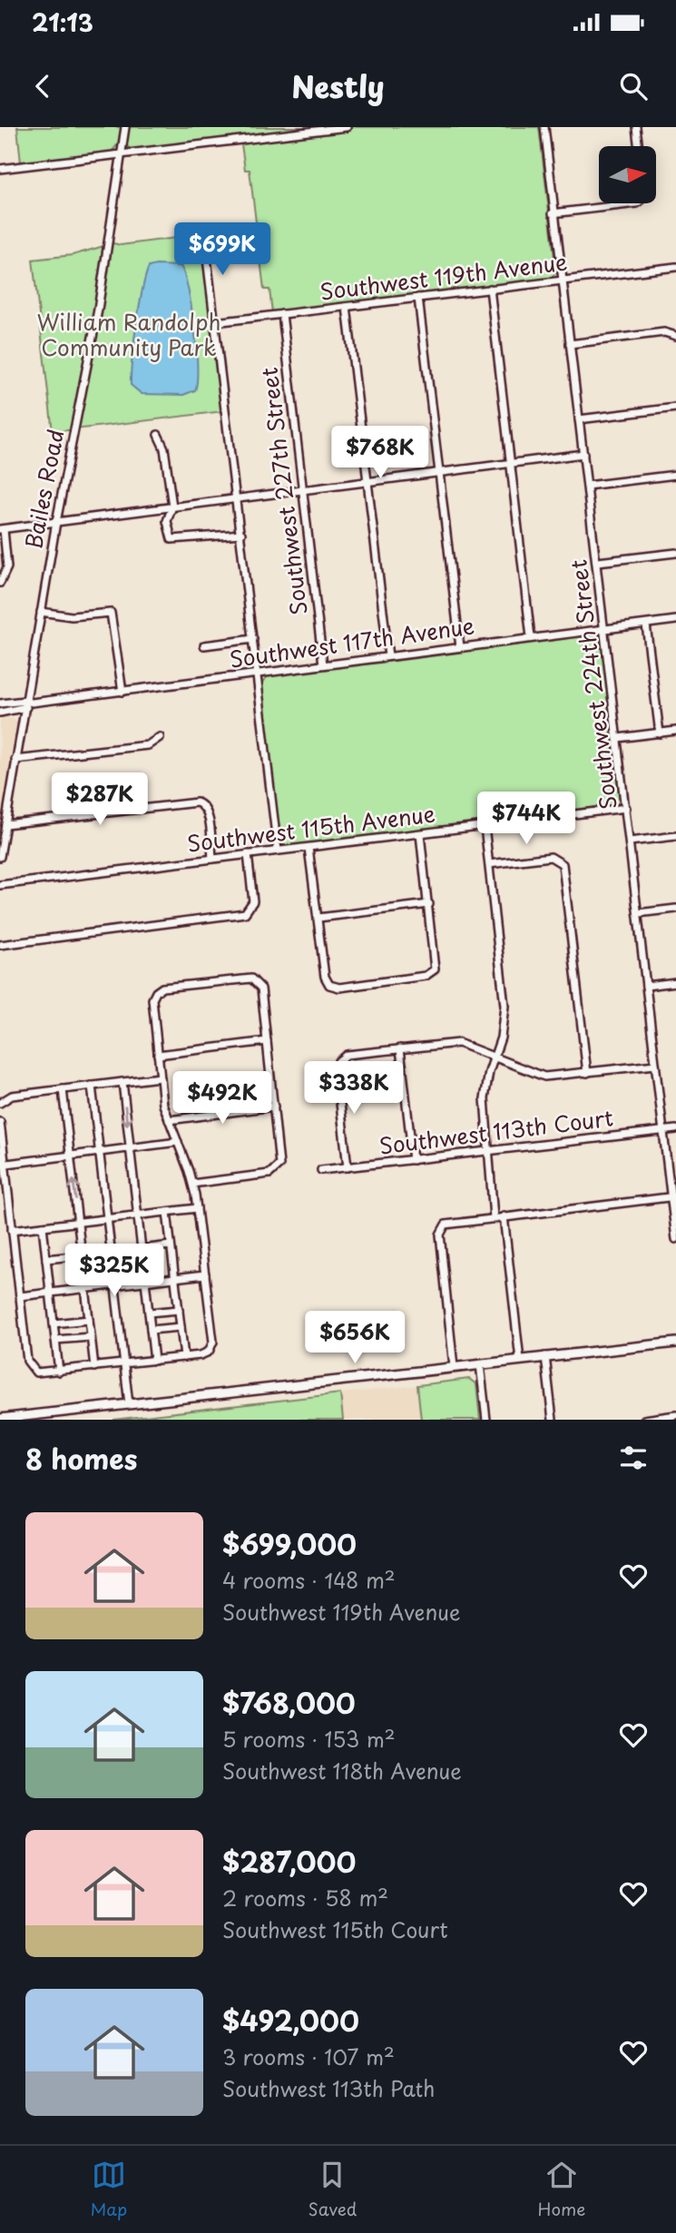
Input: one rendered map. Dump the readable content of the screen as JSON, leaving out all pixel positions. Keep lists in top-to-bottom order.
{
  "streets": {
    "street": [
      "Southwest 119th Avenue",
      "Bailes Road",
      "Southwest 227th Street",
      "Southwest 117th Avenue",
      "Southwest 224th Street",
      "Southwest 115th Avenue",
      "Southwest 113th Court"
    ]
  },
  "crossings": [
    ["Southwest 119th Avenue", "Southwest 227th Street"],
    ["Southwest 119th Avenue", "Southwest 224th Street"],
    ["Bailes Road", "Southwest 117th Avenue"],
    ["Southwest 227th Street", "Southwest 117th Avenue"],
    ["Southwest 117th Avenue", "Southwest 224th Street"],
    ["Southwest 224th Street", "Southwest 115th Avenue"],
    ["Southwest 224th Street", "Southwest 113th Court"]
  ],
  "parks": ["William Randolph Community Park"],
  "north": "right",
  "page": {
    "status": "21:13",
    "header": "Nestly",
    "price": [
      "$699K",
      "$768K",
      "$287K",
      "$744K",
      "$338K",
      "$492K",
      "$325K",
      "$656K"
    ],
    "heading": "8 homes",
    "list": [
      {
        "name": "$699,000",
        "note": "4 rooms · 148 m² · Southwest 119th Avenue"
      },
      {
        "name": "$768,000",
        "note": "5 rooms · 153 m² · Southwest 118th Avenue"
      },
      {
        "name": "$287,000",
        "note": "2 rooms · 58 m² · Southwest 115th Court"
      },
      {
        "name": "$492,000",
        "note": "3 rooms · 107 m² · Southwest 113th Path"
      }
    ],
    "tabs": ["Map", "Saved", "Home"]
  }
}
